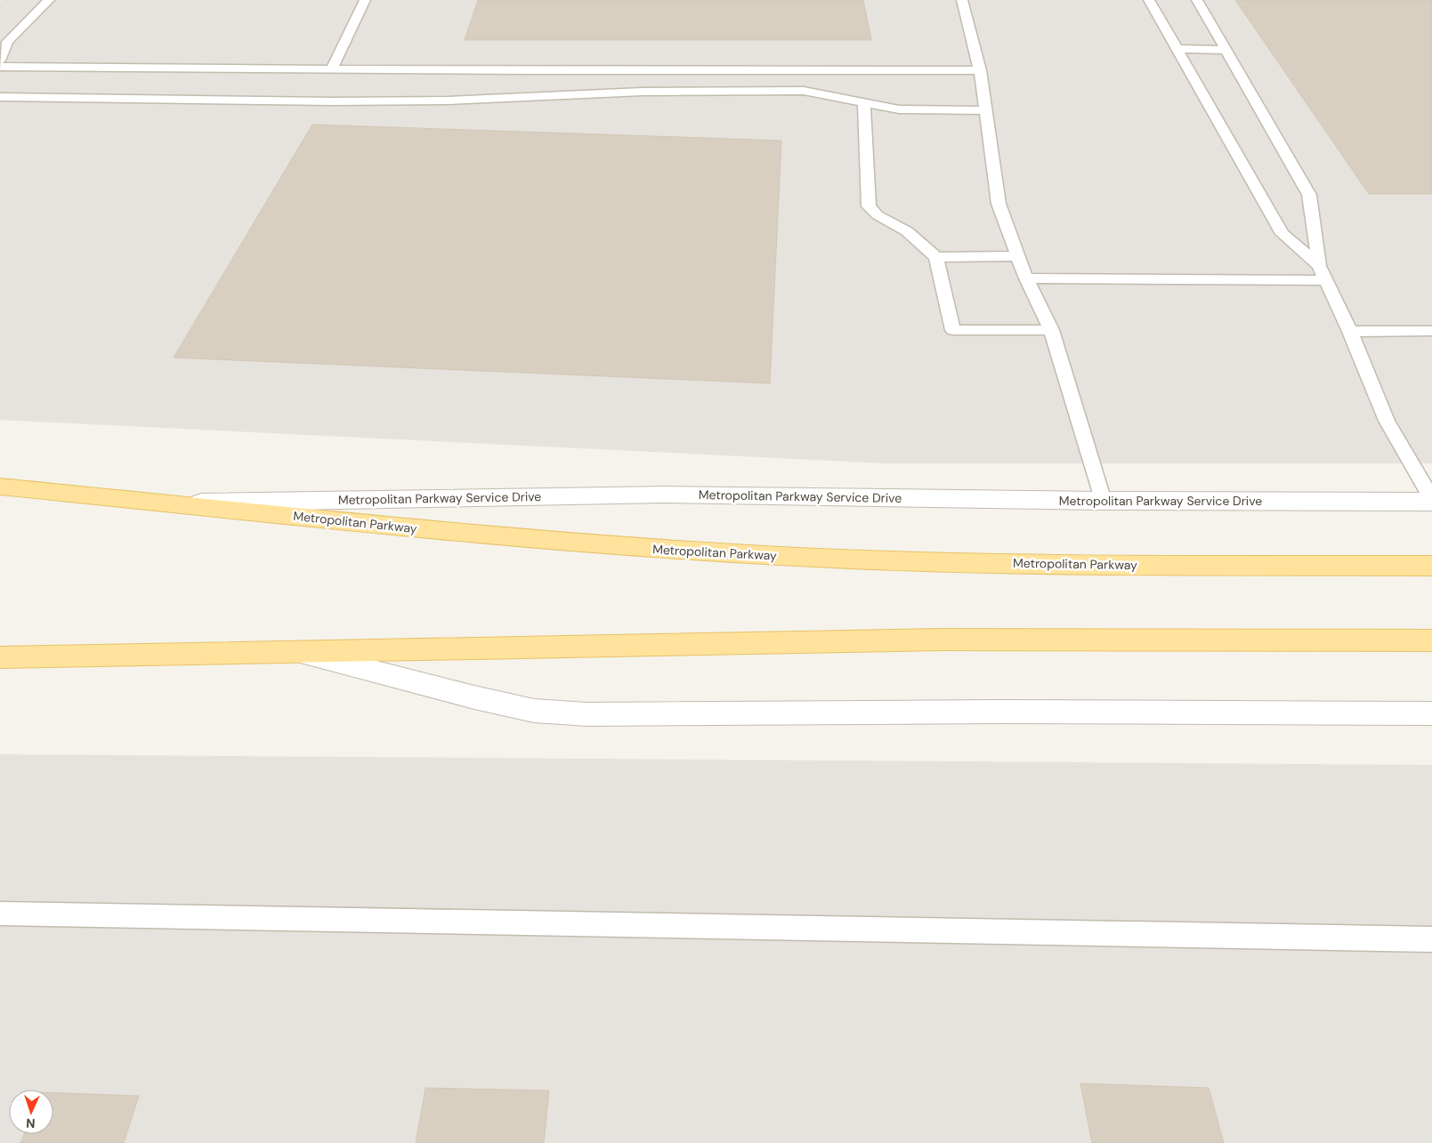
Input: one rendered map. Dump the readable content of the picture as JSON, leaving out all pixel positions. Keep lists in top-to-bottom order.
{
  "streets": {
    "main road": ["Metropolitan Parkway"],
    "street": ["Metropolitan Parkway Service Drive"]
  },
  "crossings": [
    ["Metropolitan Parkway Service Drive", "Metropolitan Parkway"]
  ],
  "north": "bottom"
}
